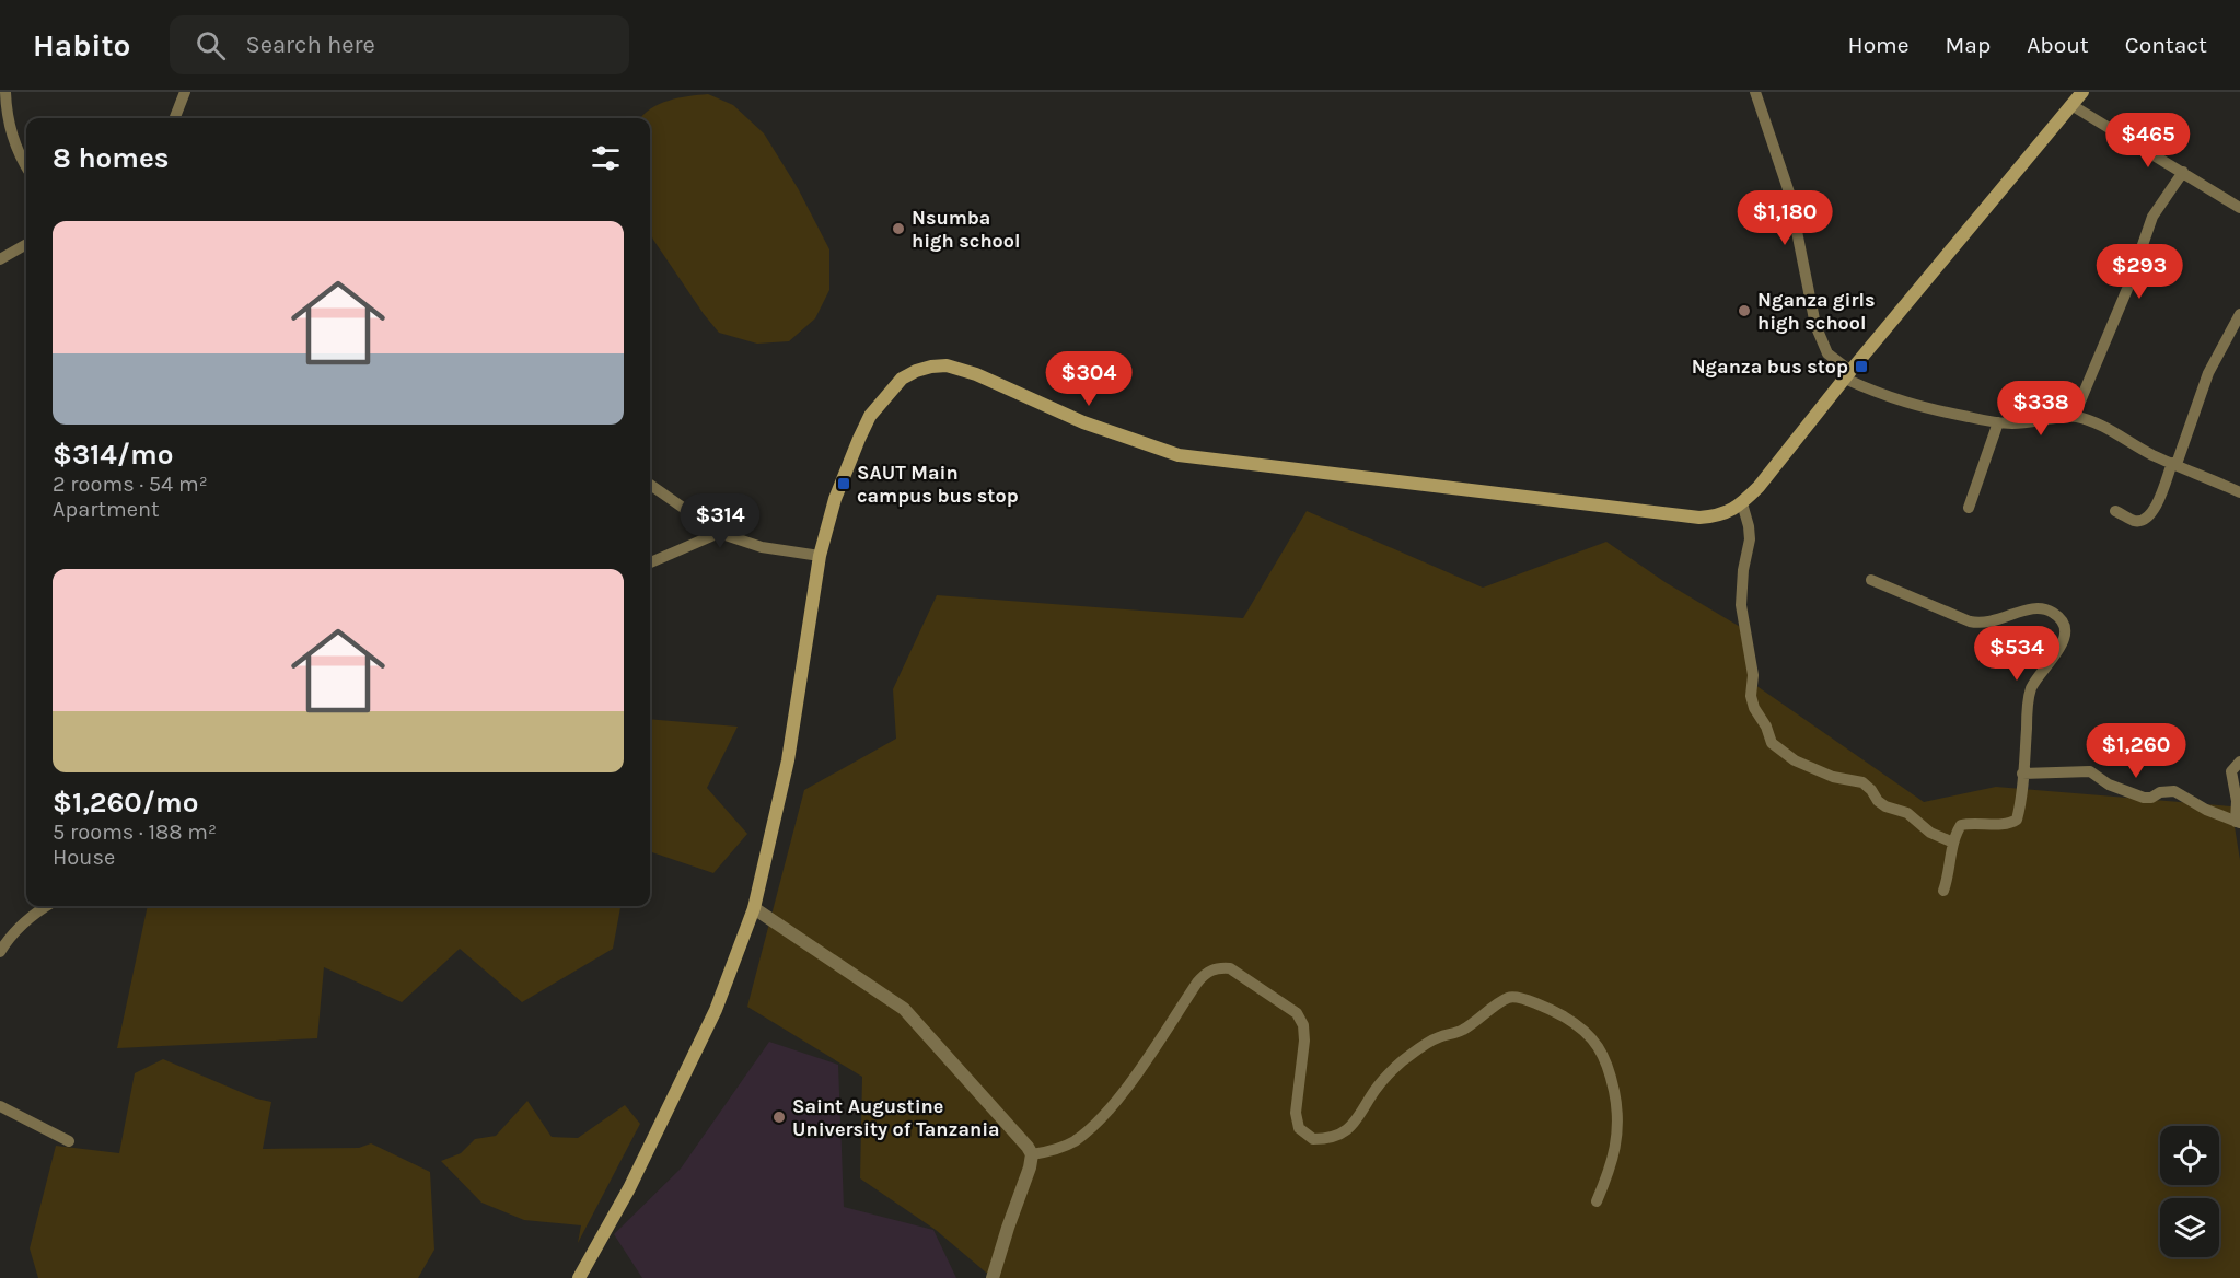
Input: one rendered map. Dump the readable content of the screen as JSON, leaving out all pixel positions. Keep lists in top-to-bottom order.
{
  "places": {
    "other": ["Nsumba high school", "Nganza girls high school", "Saint Augustine University of Tanzania"],
    "transit": ["Nganza bus stop", "SAUT Main campus bus stop"]
  },
  "page": {
    "header": "Habito",
    "search": "Search here",
    "nav": [
      "Home",
      "Map",
      "About",
      "Contact"
    ],
    "price": [
      "$465",
      "$1,180",
      "$293",
      "$304",
      "$338",
      "$314",
      "$534",
      "$1,260"
    ],
    "heading": "8 homes",
    "list": [
      {
        "name": "$314/mo",
        "note": "2 rooms · 54 m² · Apartment"
      },
      {
        "name": "$1,260/mo",
        "note": "5 rooms · 188 m² · House"
      }
    ]
  }
}
